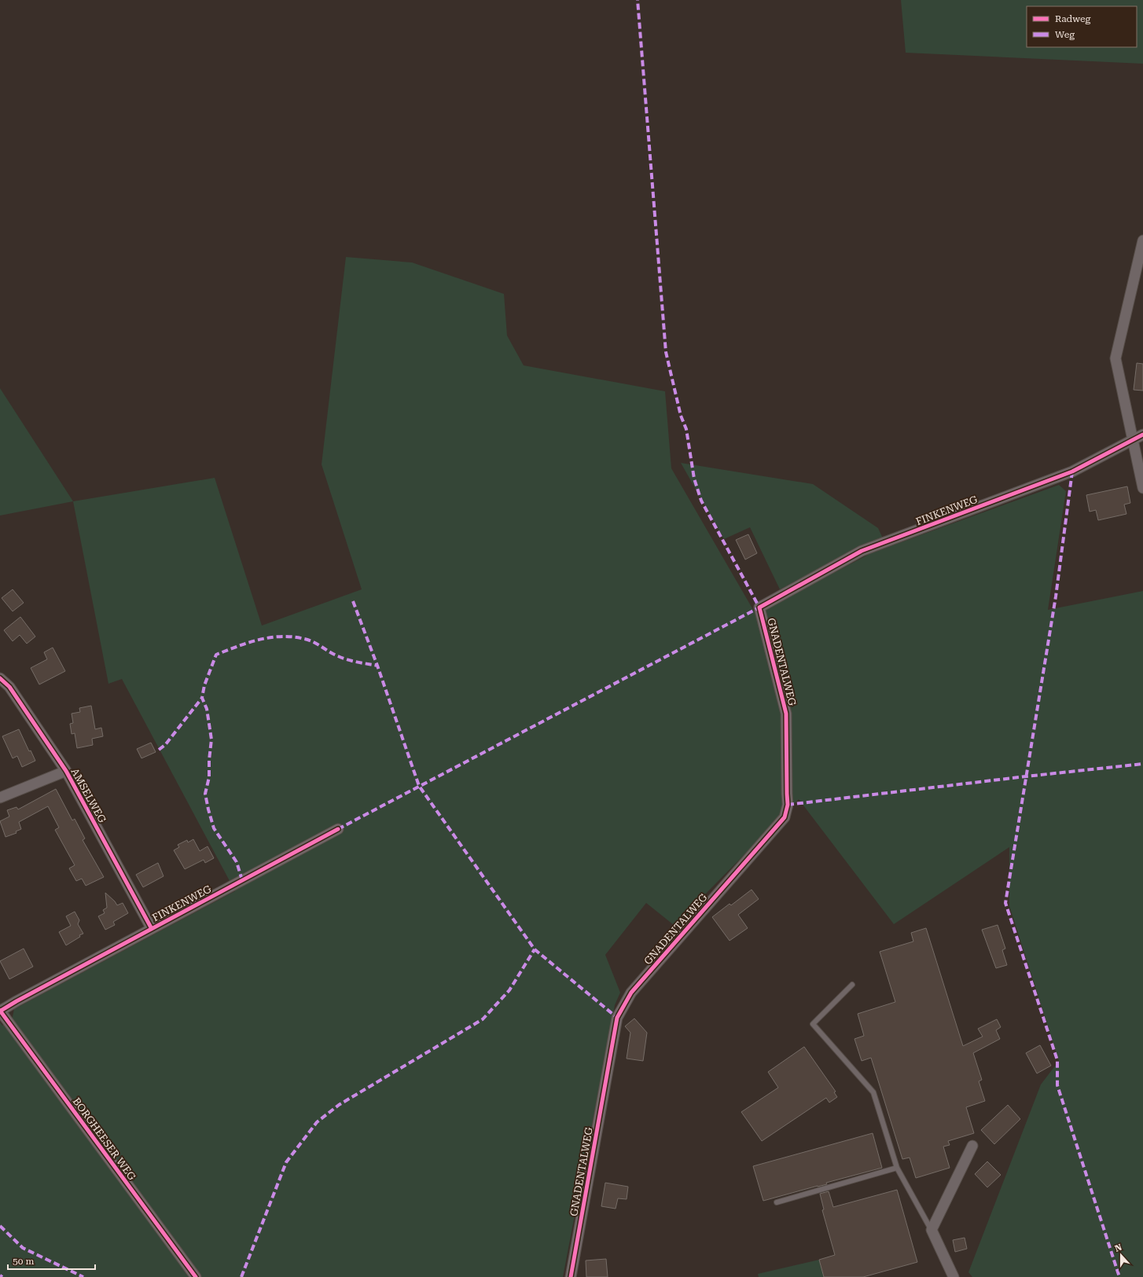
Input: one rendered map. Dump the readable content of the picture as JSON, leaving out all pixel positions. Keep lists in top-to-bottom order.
{
  "streets": {
    "street": [
      "FINKENWEG",
      "GNADENTALWEG",
      "AMSELWEG",
      "BORGHEESER WEG"
    ]
  },
  "crossings": [
    ["FINKENWEG", "GNADENTALWEG"],
    ["FINKENWEG", "AMSELWEG"],
    ["FINKENWEG", "BORGHEESER WEG"]
  ],
  "legend": ["Radweg", "Weg"],
  "scale_bar": "50 m",
  "north": "top"
}
